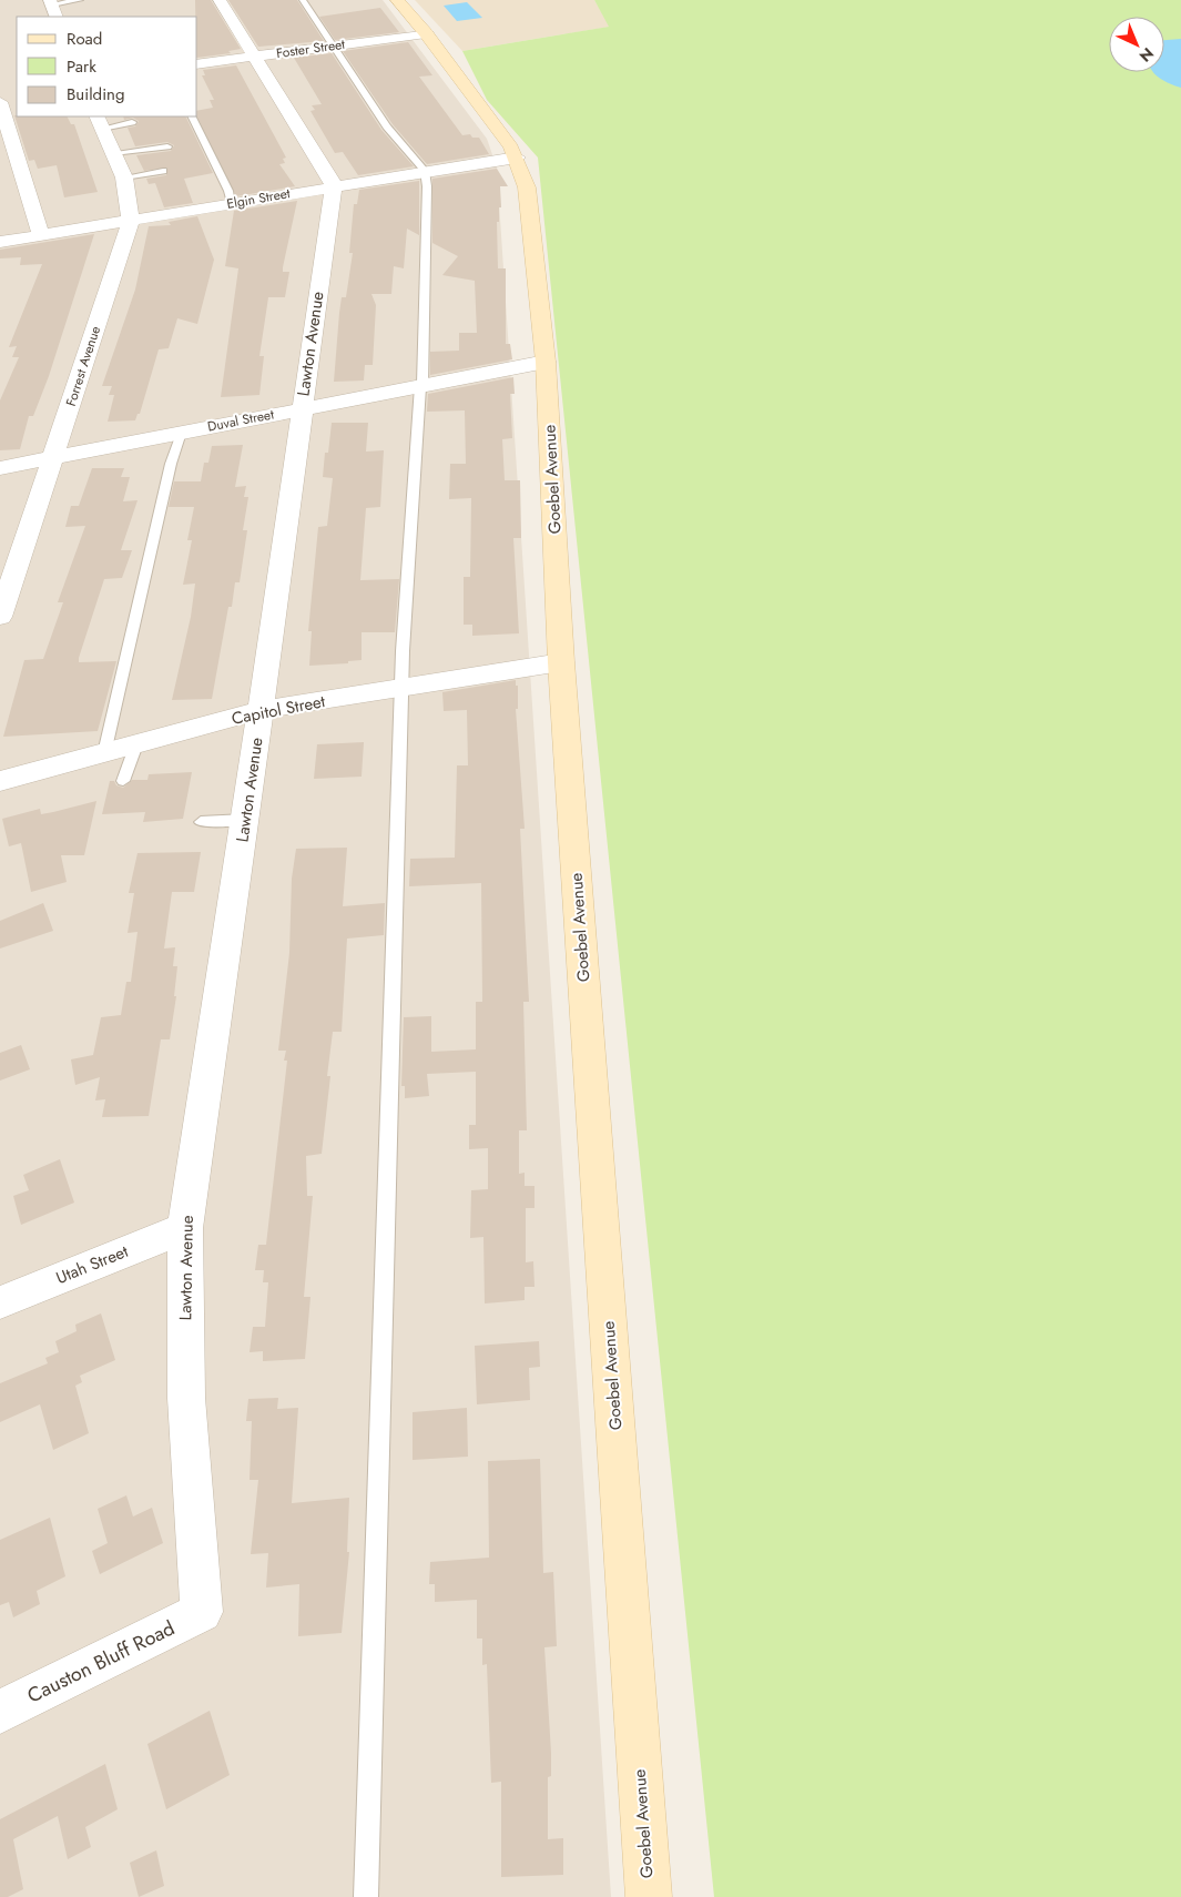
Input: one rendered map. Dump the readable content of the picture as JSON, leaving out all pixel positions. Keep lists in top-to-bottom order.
{
  "streets": {
    "street": [
      "Foster Street",
      "Elgin Street",
      "Lawton Avenue",
      "Forrest Avenue",
      "Duval Street",
      "Goebel Avenue",
      "Capitol Street",
      "Utah Street",
      "Causton Bluff Road"
    ]
  },
  "crossings": [
    ["Foster Street", "Goebel Avenue"],
    ["Elgin Street", "Lawton Avenue"],
    ["Elgin Street", "Forrest Avenue"],
    ["Elgin Street", "Goebel Avenue"],
    ["Lawton Avenue", "Duval Street"],
    ["Lawton Avenue", "Capitol Street"],
    ["Lawton Avenue", "Utah Street"],
    ["Lawton Avenue", "Causton Bluff Road"],
    ["Forrest Avenue", "Duval Street"],
    ["Duval Street", "Goebel Avenue"],
    ["Goebel Avenue", "Capitol Street"]
  ],
  "legend": ["Road", "Park", "Building"],
  "north": "bottom right"
}
